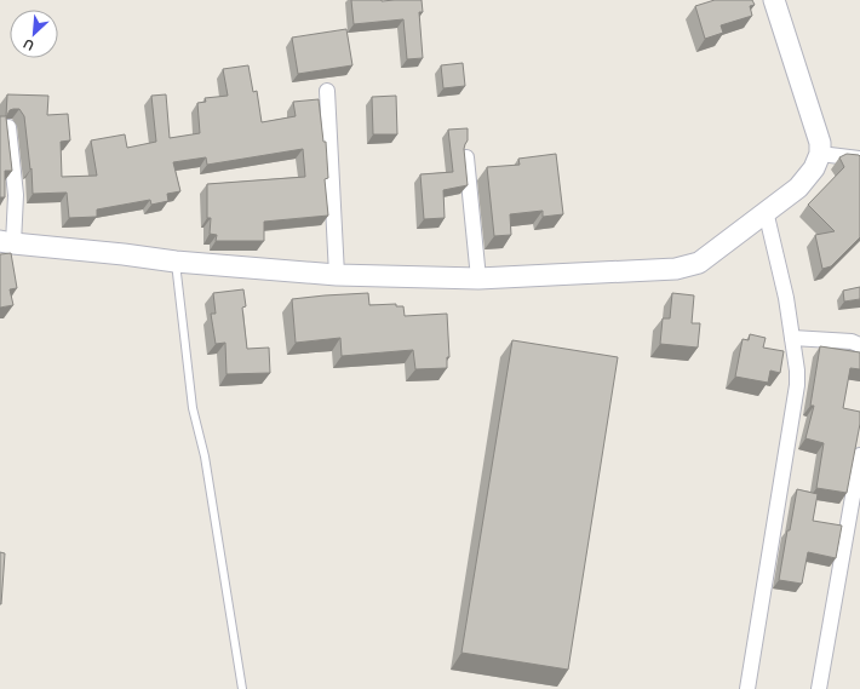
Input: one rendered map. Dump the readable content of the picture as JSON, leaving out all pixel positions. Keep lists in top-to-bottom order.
{
  "north": "bottom left"
}
